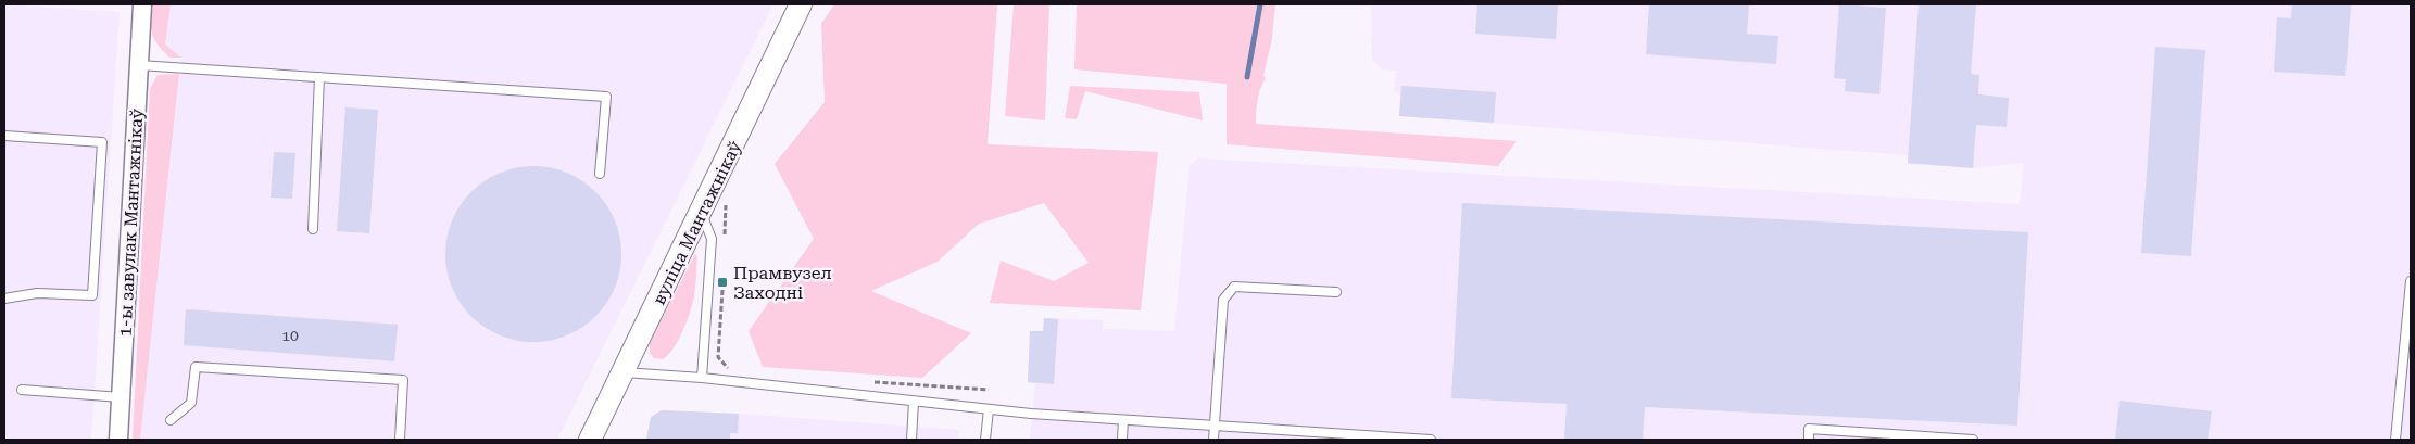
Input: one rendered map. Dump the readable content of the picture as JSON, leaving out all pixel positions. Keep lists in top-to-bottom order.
{
  "streets": {
    "street": ["1-ы завулак Мантажнікаў", "вуліца Мантажнікаў"]
  },
  "places": {
    "transit": ["Прамвузел Заходні"]
  },
  "house_numbers": ["10"]
}
